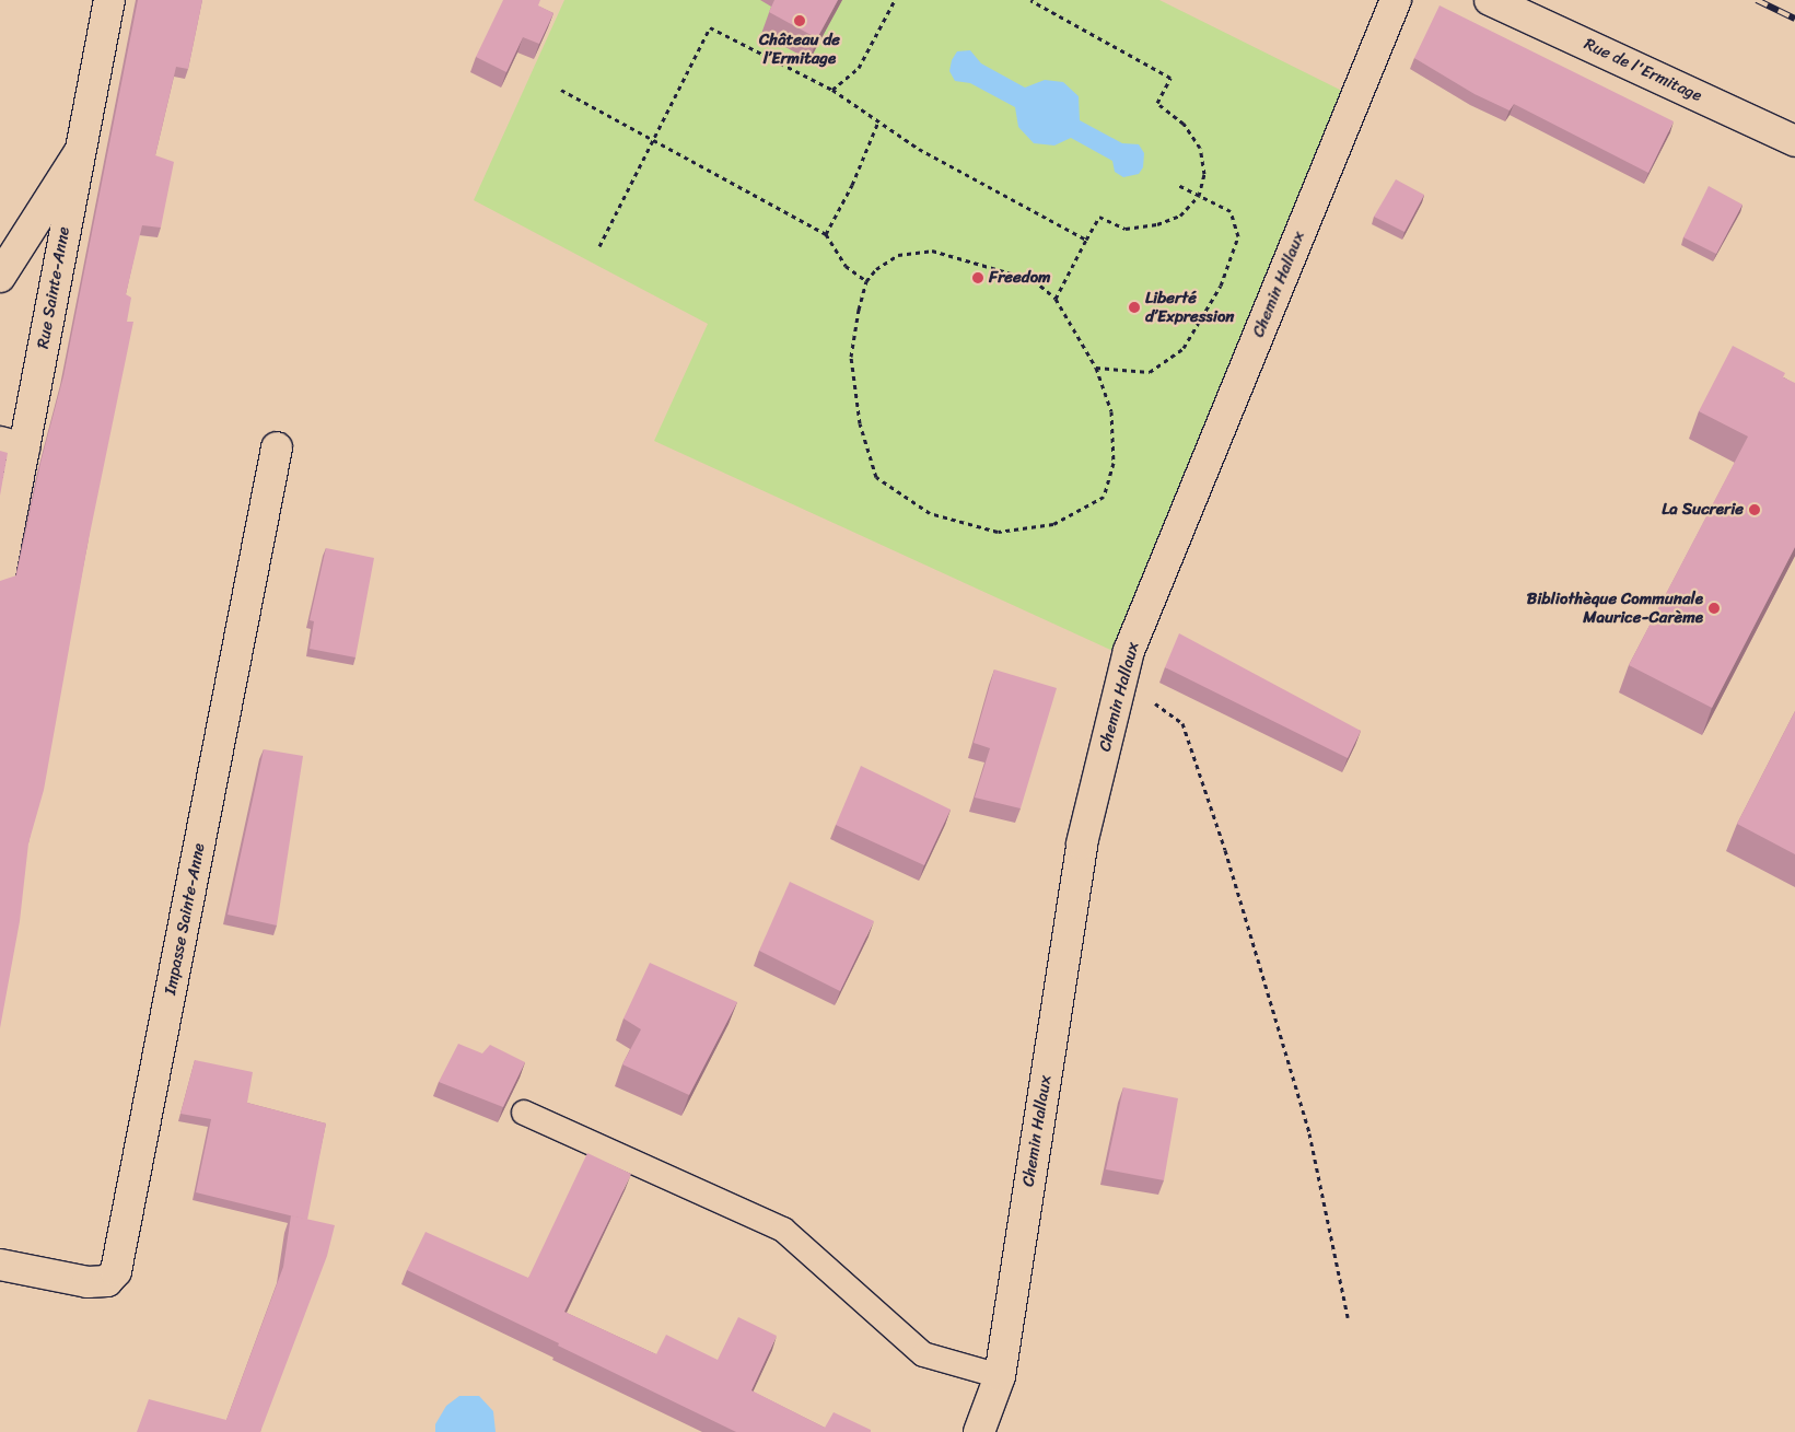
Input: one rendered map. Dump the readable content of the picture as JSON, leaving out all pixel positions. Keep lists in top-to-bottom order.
{
  "streets": {
    "street": [
      "Rue de l'Ermitage",
      "Chemin Hallaux",
      "Rue Sainte-Anne",
      "Impasse Sainte-Anne"
    ]
  },
  "places": [
    "Château de l’Ermitage",
    "Freedom",
    "Liberté d’Expression",
    "La Sucrerie",
    "Bibliothèque Communale Maurice-Carème"
  ]
}
